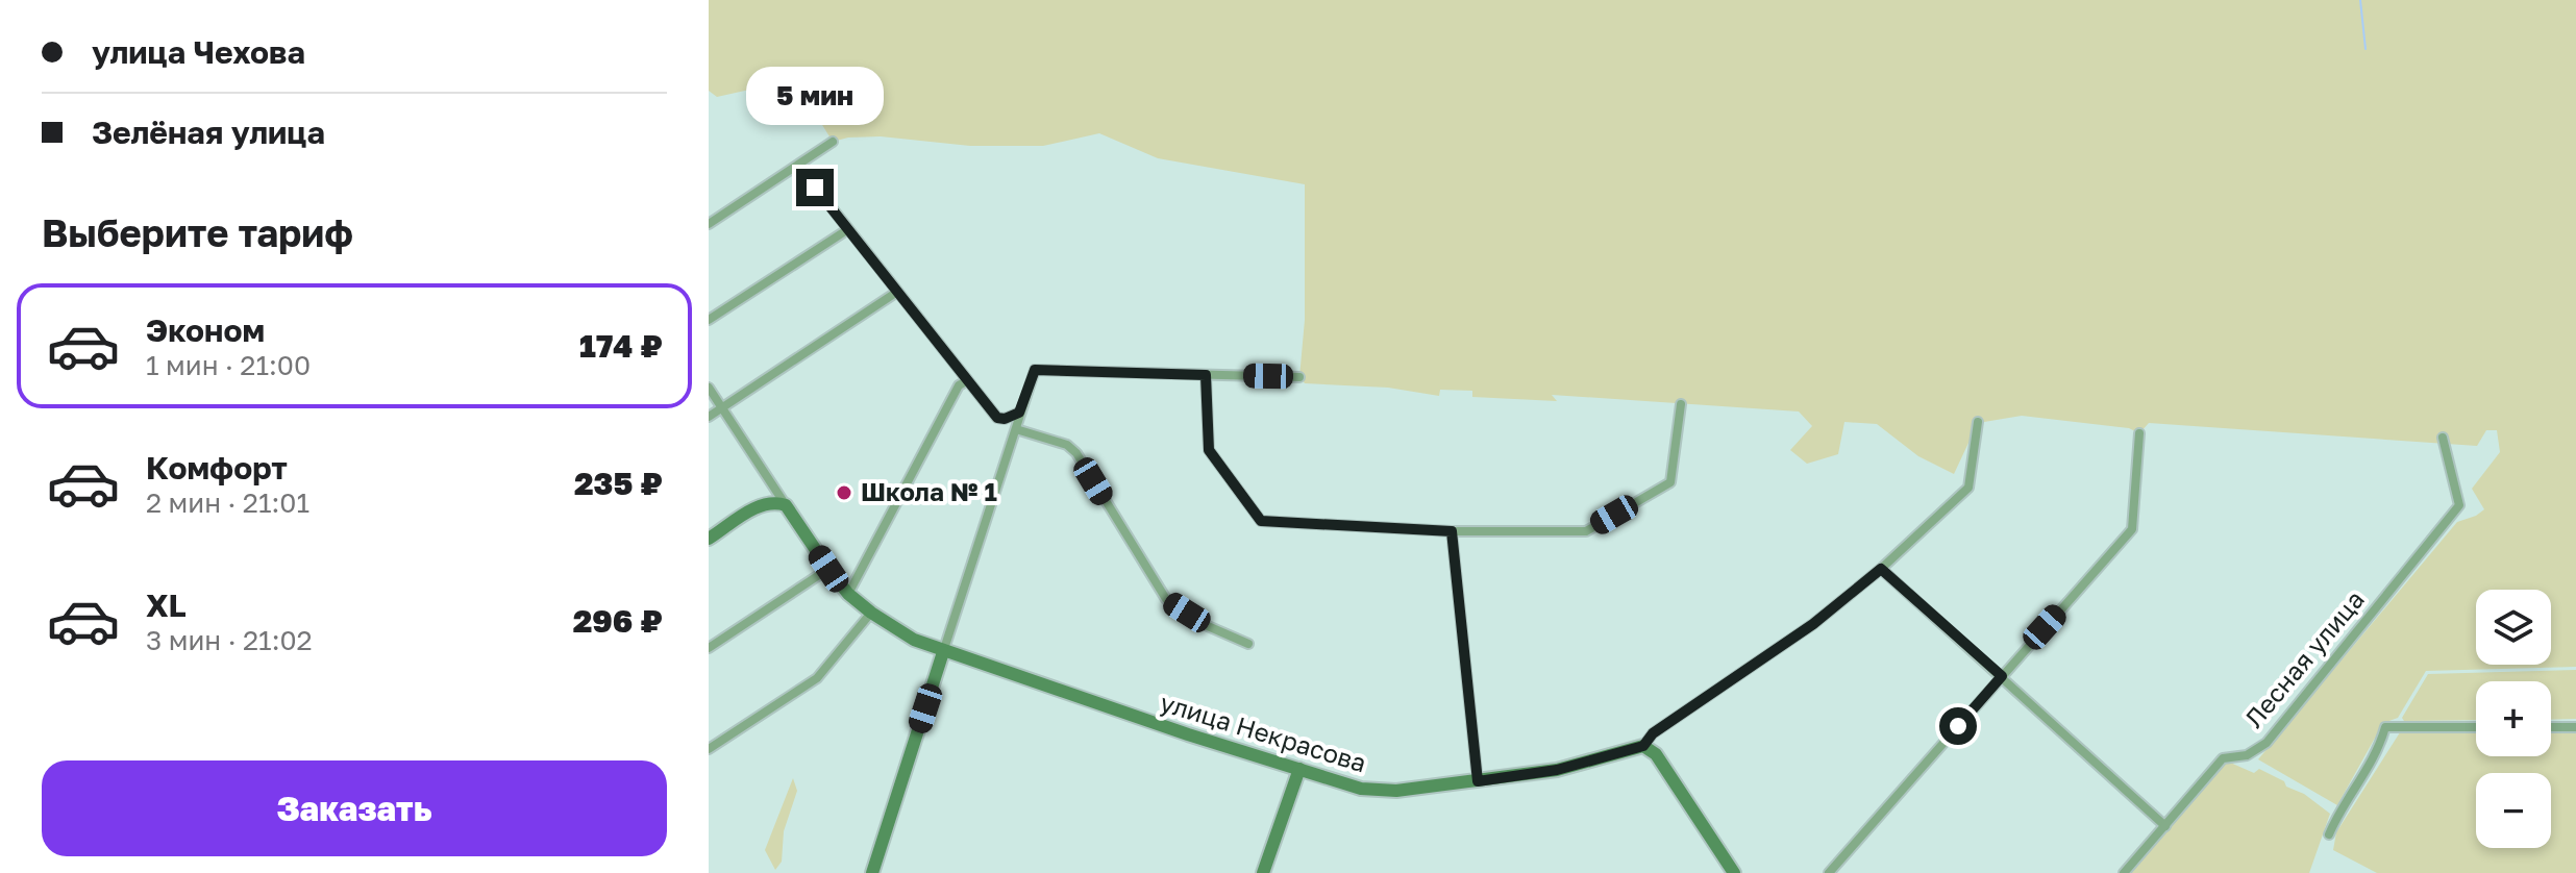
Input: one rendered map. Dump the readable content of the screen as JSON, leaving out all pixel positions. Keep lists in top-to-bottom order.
{
  "streets": {
    "street": ["Лесная улица", "улица Некрасова"]
  },
  "places": ["Школа № 1"],
  "page": {
    "banner": ["улица Чехова", "Зелёная улица"],
    "bubble": "5 мин",
    "heading": "Выберите тариф",
    "list": [
      {
        "name": "Эконом",
        "note": "1 мин · 21:00",
        "value": "174 ₽"
      },
      {
        "name": "Комфорт",
        "note": "2 мин · 21:01",
        "value": "235 ₽"
      },
      {
        "name": "XL",
        "note": "3 мин · 21:02",
        "value": "296 ₽"
      }
    ],
    "map_buttons": ["+", "−"],
    "buttons": "Заказать"
  }
}
